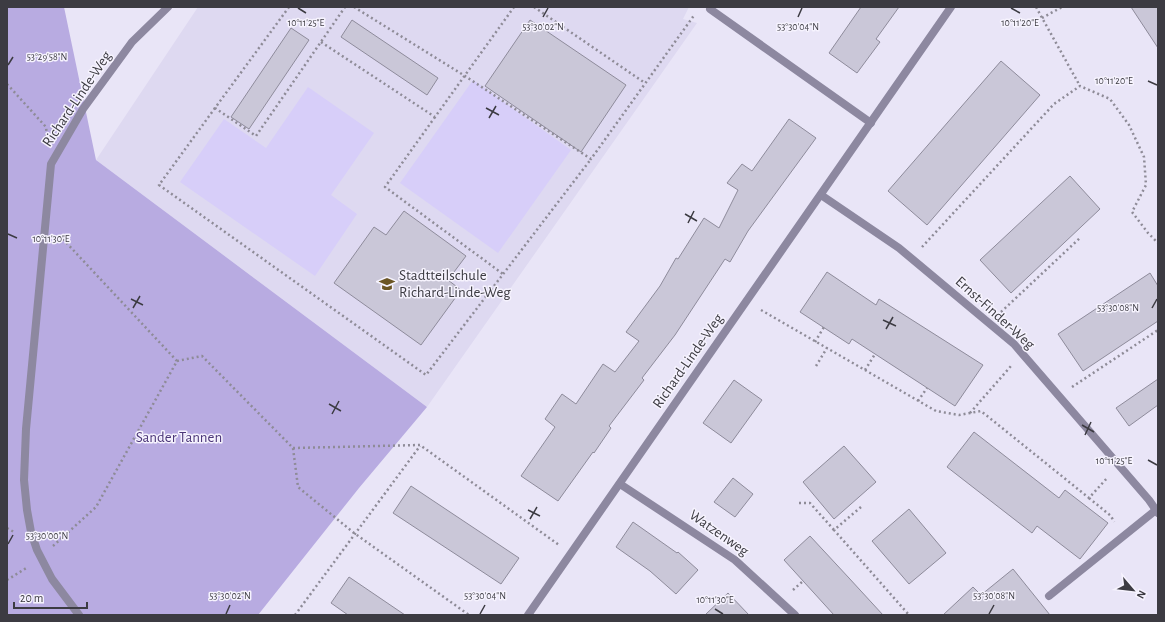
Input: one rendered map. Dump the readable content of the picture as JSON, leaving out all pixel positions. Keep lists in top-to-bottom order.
{
  "streets": {
    "street": ["Richard-Linde-Weg", "Ernst-Finder-Weg", "Watzenweg"]
  },
  "crossings": [
    ["Richard-Linde-Weg", "Ernst-Finder-Weg"],
    ["Richard-Linde-Weg", "Watzenweg"]
  ],
  "parks": ["Sander Tannen"],
  "places": {
    "school or university": ["Stadtteilschule Richard-Linde-Weg"]
  },
  "scale_bar": "20 m",
  "north": "bottom right",
  "coordinates": [
    "10°11'25\"E",
    "10°11'20\"E",
    "53°30'02\"N",
    "53°30'04\"N",
    "53°29'58\"N",
    "10°11'30\"E",
    "53°30'08\"N",
    "53°30'00\"N"
  ]
}
